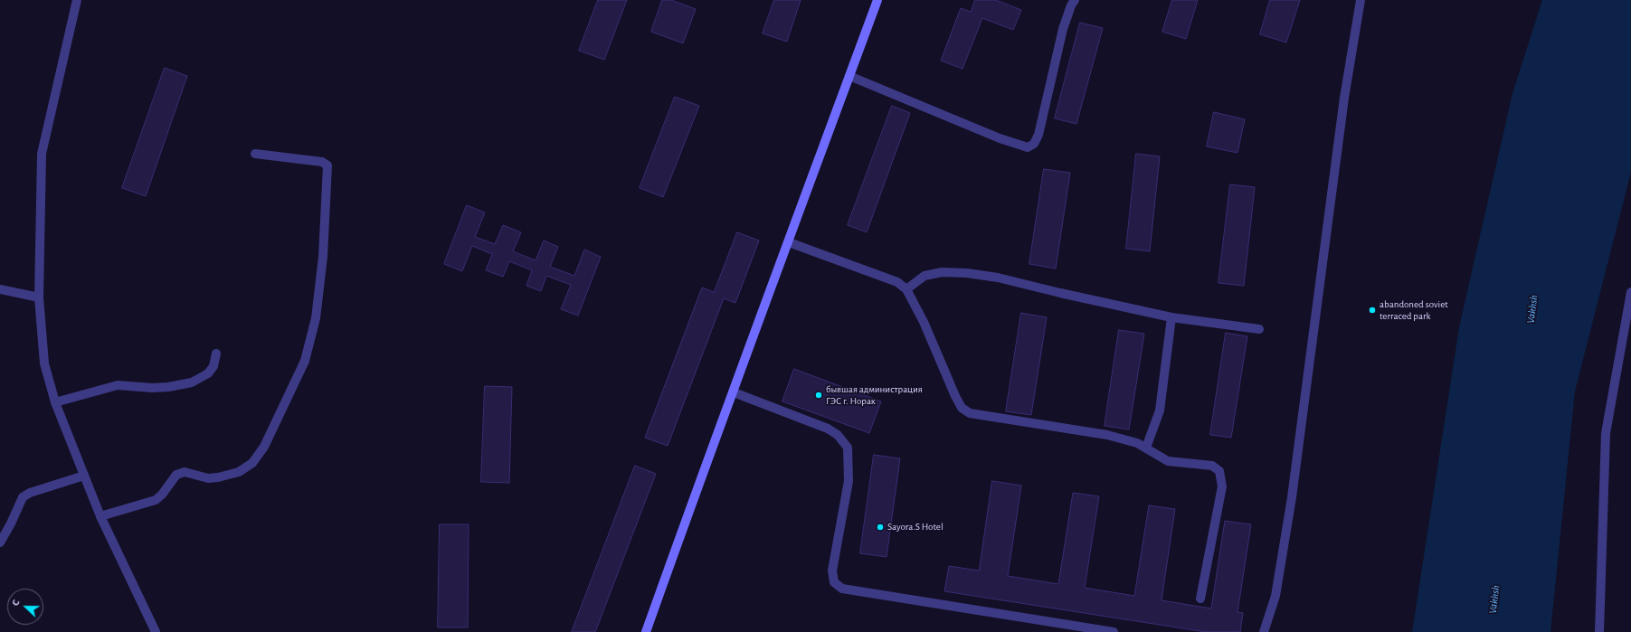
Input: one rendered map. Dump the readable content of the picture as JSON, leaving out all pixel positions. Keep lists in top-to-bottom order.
{
  "water": ["Vakhsh"],
  "places": ["abandoned soviet terraced park", "бывшая администрация ГЭС г. Норак", "Sayora.S Hotel"],
  "north": "left"
}
